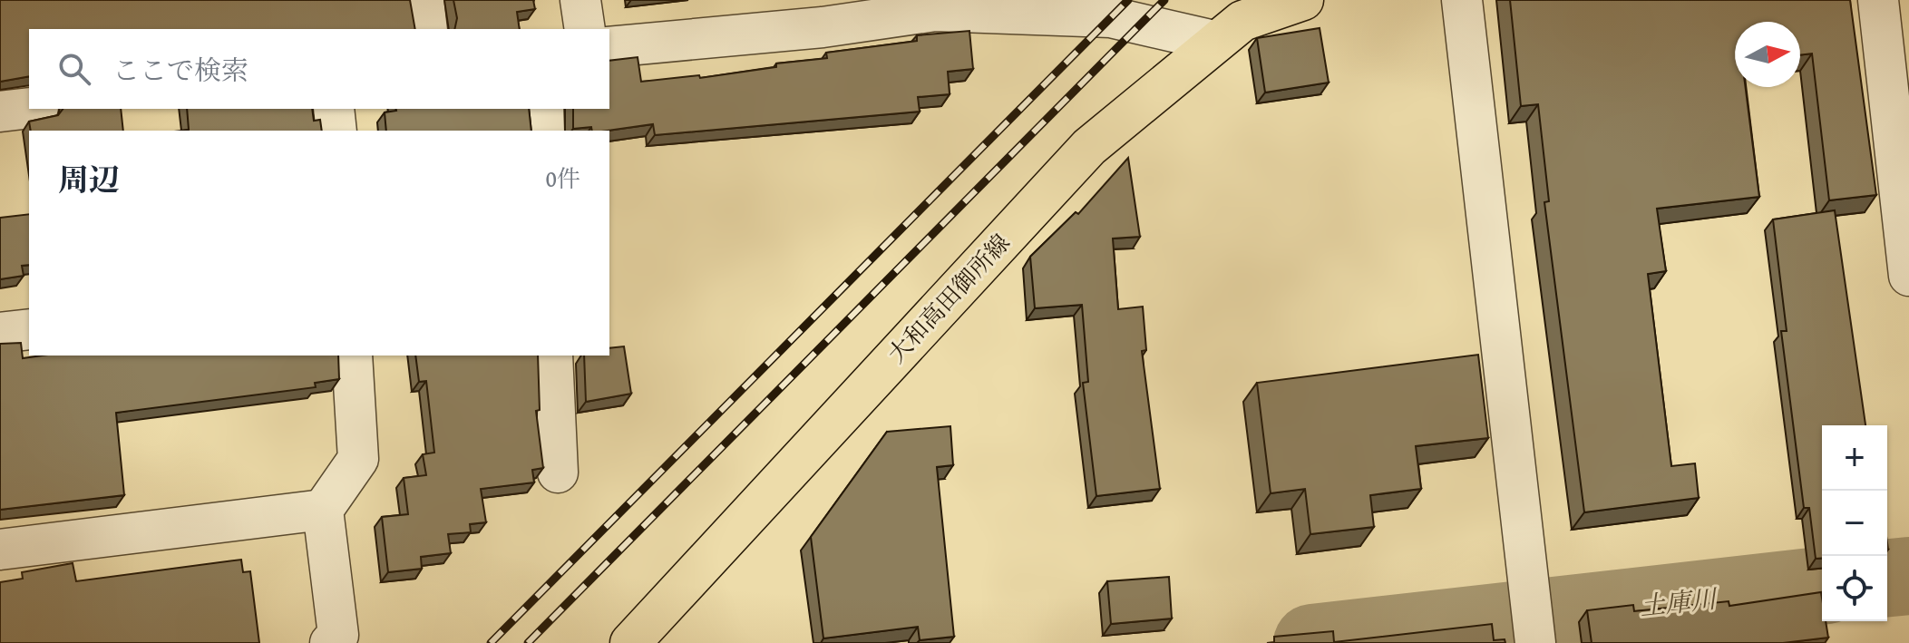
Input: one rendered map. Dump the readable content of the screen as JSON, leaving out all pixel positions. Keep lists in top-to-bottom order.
{
  "streets": {
    "main road": ["大和高田御所線"]
  },
  "water": ["土庫川"],
  "north": "right",
  "page": {
    "search": "ここで検索",
    "heading": ["周辺", "0件"],
    "map_buttons": ["+", "−"]
  }
}
